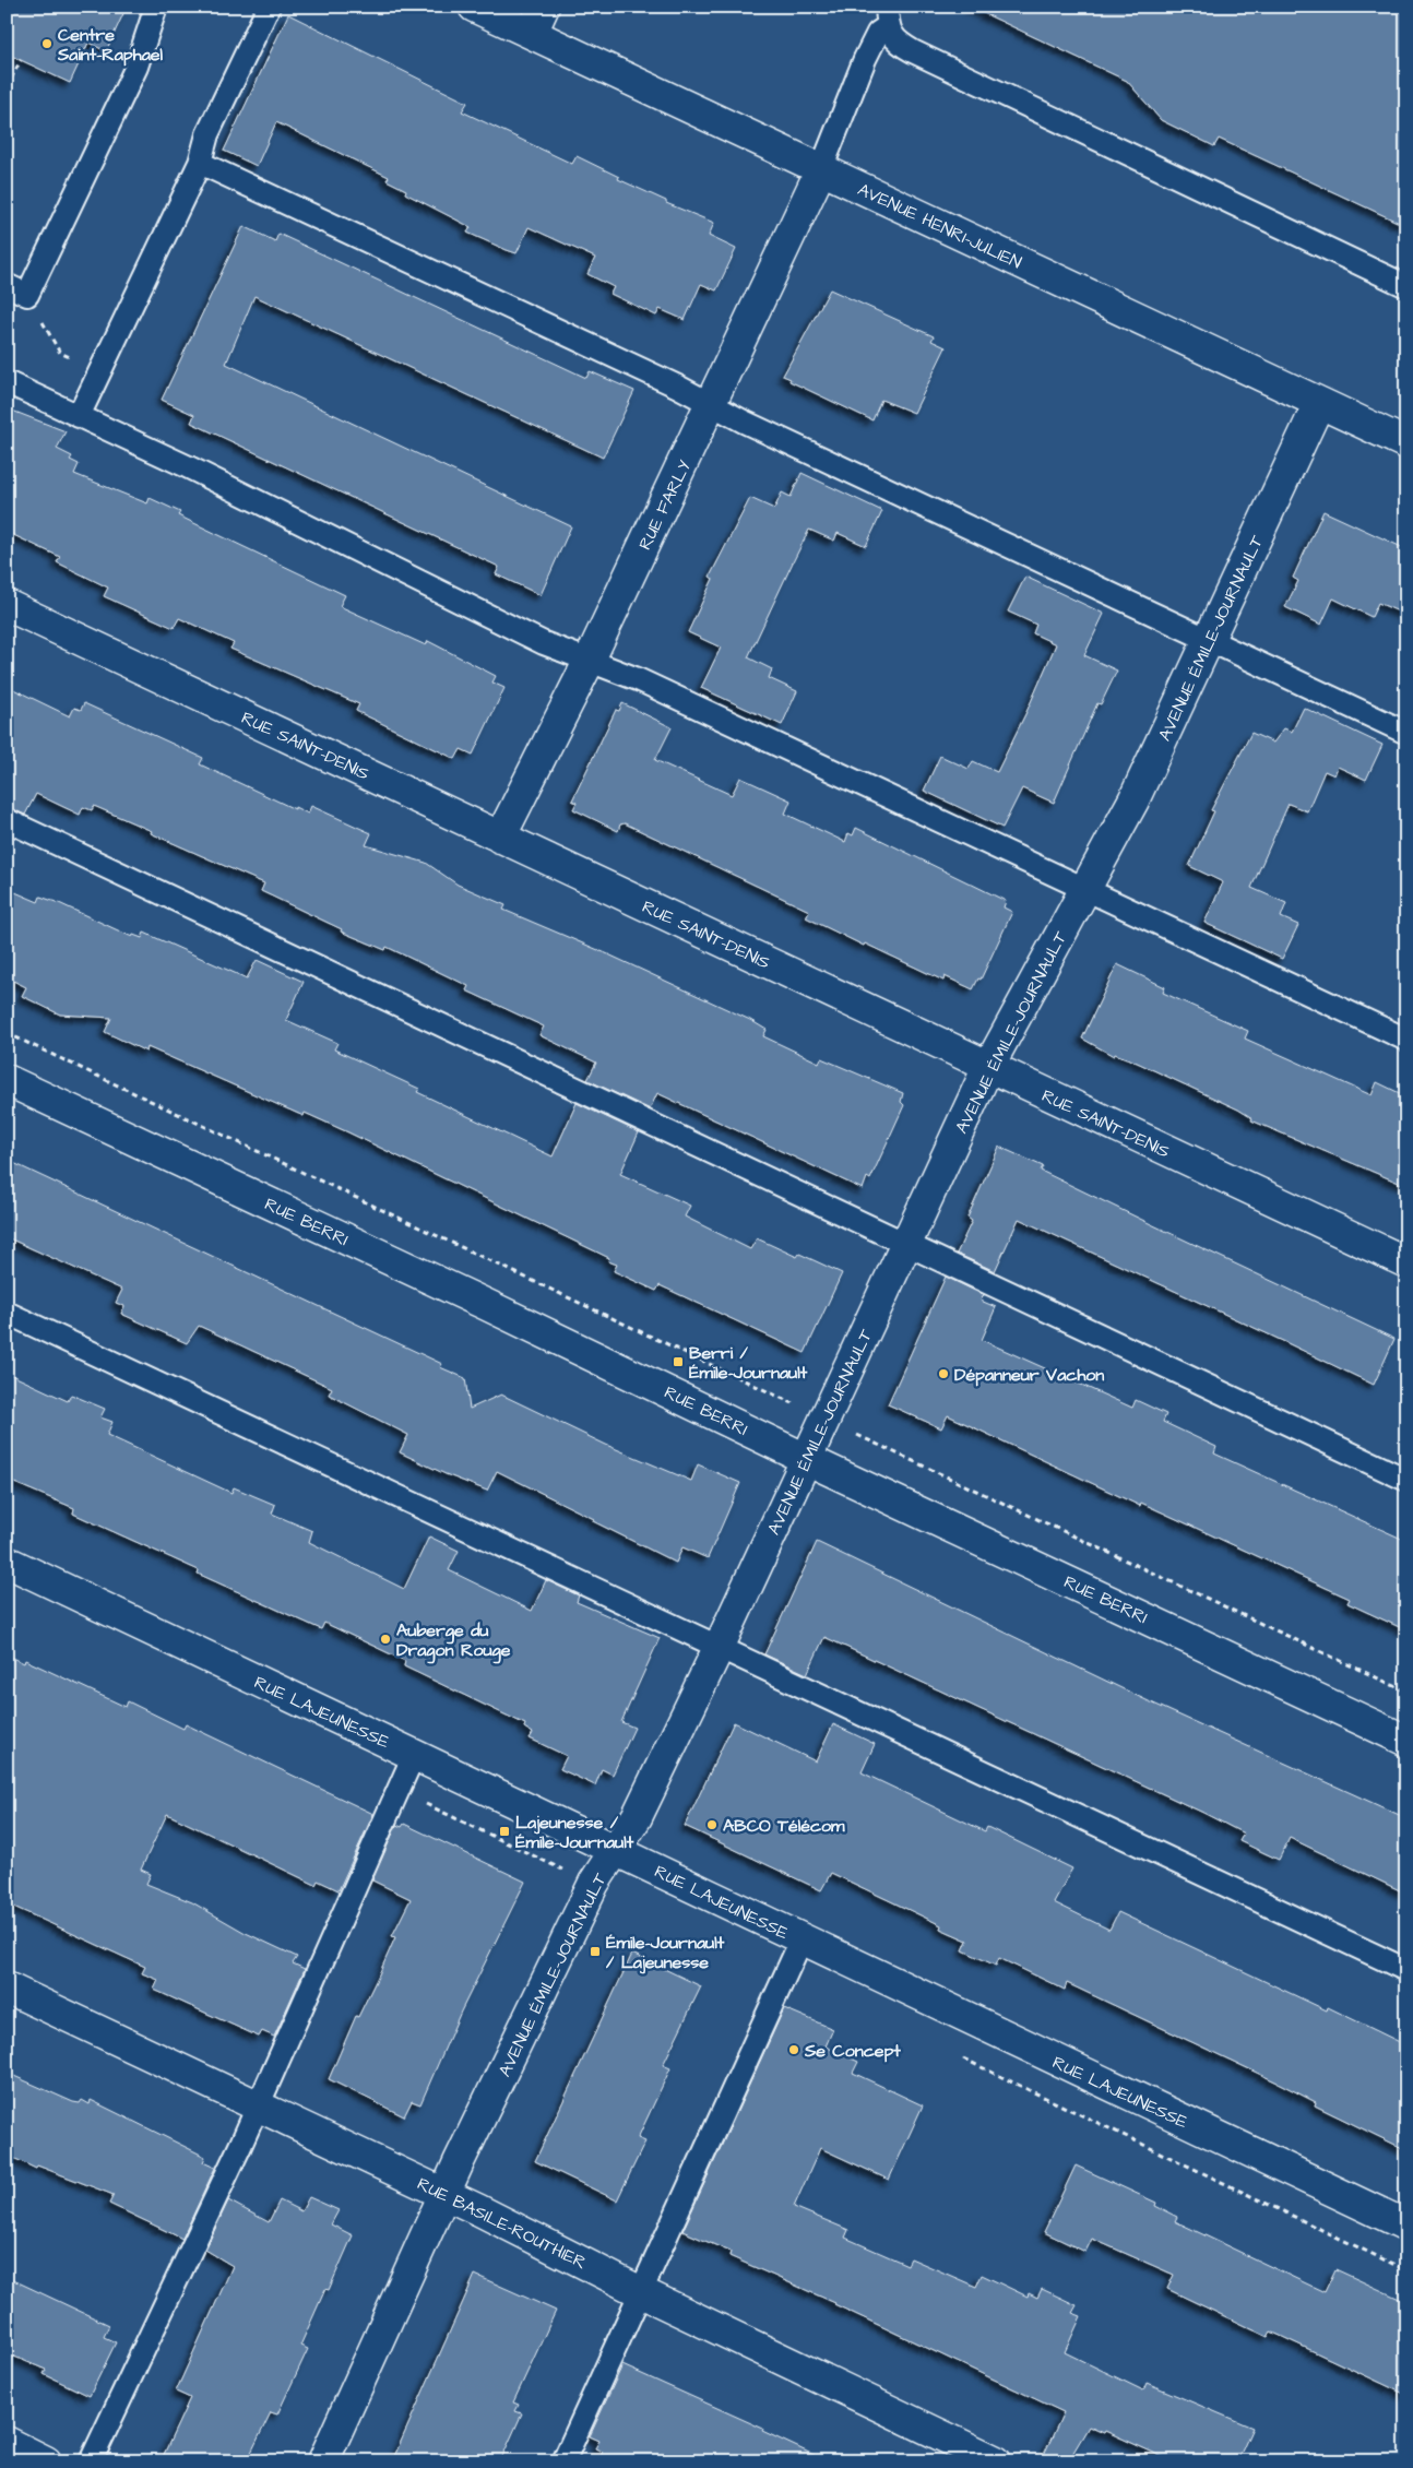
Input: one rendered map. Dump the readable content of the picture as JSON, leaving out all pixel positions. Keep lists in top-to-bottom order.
{
  "streets": {
    "street": [
      "AVENUE HENRI-JULIEN",
      "RUE FARLY",
      "AVENUE ÉMILE-JOURNAULT",
      "RUE SAINT-DENIS",
      "RUE BERRI",
      "RUE LAJEUNESSE",
      "RUE BASILE-ROUTHIER"
    ]
  },
  "crossings": [
    ["AVENUE HENRI-JULIEN", "RUE FARLY"],
    ["AVENUE HENRI-JULIEN", "AVENUE ÉMILE-JOURNAULT"],
    ["RUE FARLY", "RUE SAINT-DENIS"],
    ["AVENUE ÉMILE-JOURNAULT", "RUE SAINT-DENIS"],
    ["AVENUE ÉMILE-JOURNAULT", "RUE BERRI"],
    ["AVENUE ÉMILE-JOURNAULT", "RUE LAJEUNESSE"],
    ["AVENUE ÉMILE-JOURNAULT", "RUE BASILE-ROUTHIER"]
  ],
  "places": {
    "other": [
      "Centre Saint-Raphael",
      "Dépanneur Vachon",
      "Auberge du Dragon Rouge",
      "ABCO Télécom",
      "Se Concept"
    ],
    "transit": ["Berri / Émile-Journault", "Lajeunesse / Émile-Journault", "Émile-Journault / Lajeunesse"]
  }
}
